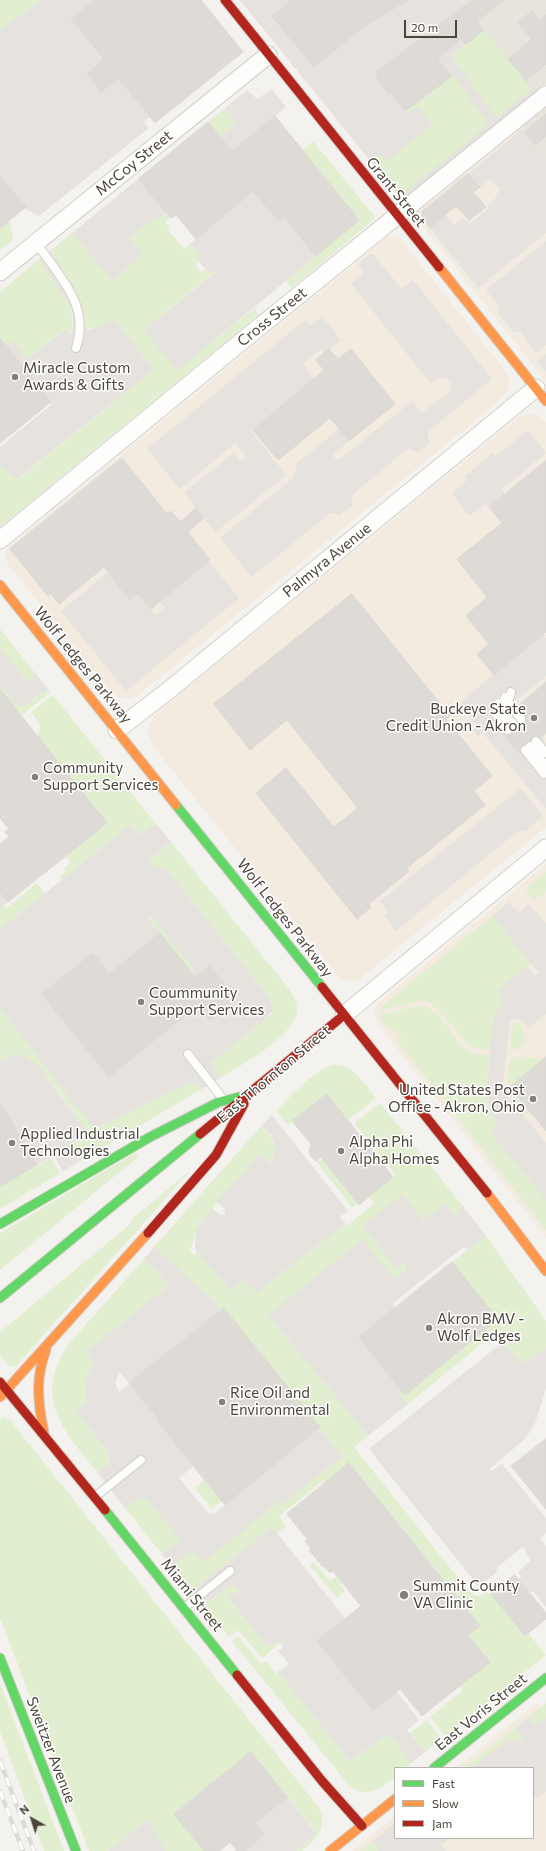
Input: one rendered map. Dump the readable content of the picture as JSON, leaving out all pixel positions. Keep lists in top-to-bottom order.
{
  "streets": {
    "main road": [
      "Grant Street",
      "Wolf Ledges Parkway",
      "East Thornton Street",
      "Miami Street",
      "East Voris Street",
      "Sweitzer Avenue"
    ],
    "street": ["McCoy Street", "Cross Street", "Palmyra Avenue"]
  },
  "crossings": [
    ["McCoy Street", "Grant Street"],
    ["Grant Street", "Cross Street"],
    ["Grant Street", "Palmyra Avenue"],
    ["Palmyra Avenue", "Wolf Ledges Parkway"],
    ["Wolf Ledges Parkway", "East Thornton Street"]
  ],
  "places": [
    "Miracle Custom Awards & Gifts",
    "Buckeye State Credit Union - Akron",
    "Community Support Services",
    "Coummunity Support Services",
    "United States Post Office - Akron, Ohio",
    "Applied Industrial Technologies",
    "Alpha Phi Alpha Homes",
    "Akron BMV - Wolf Ledges",
    "Rice Oil and Environmental",
    "Summit County VA Clinic"
  ],
  "legend": ["Fast", "Slow", "Jam"],
  "scale_bar": "20 m",
  "north": "top left"
}
